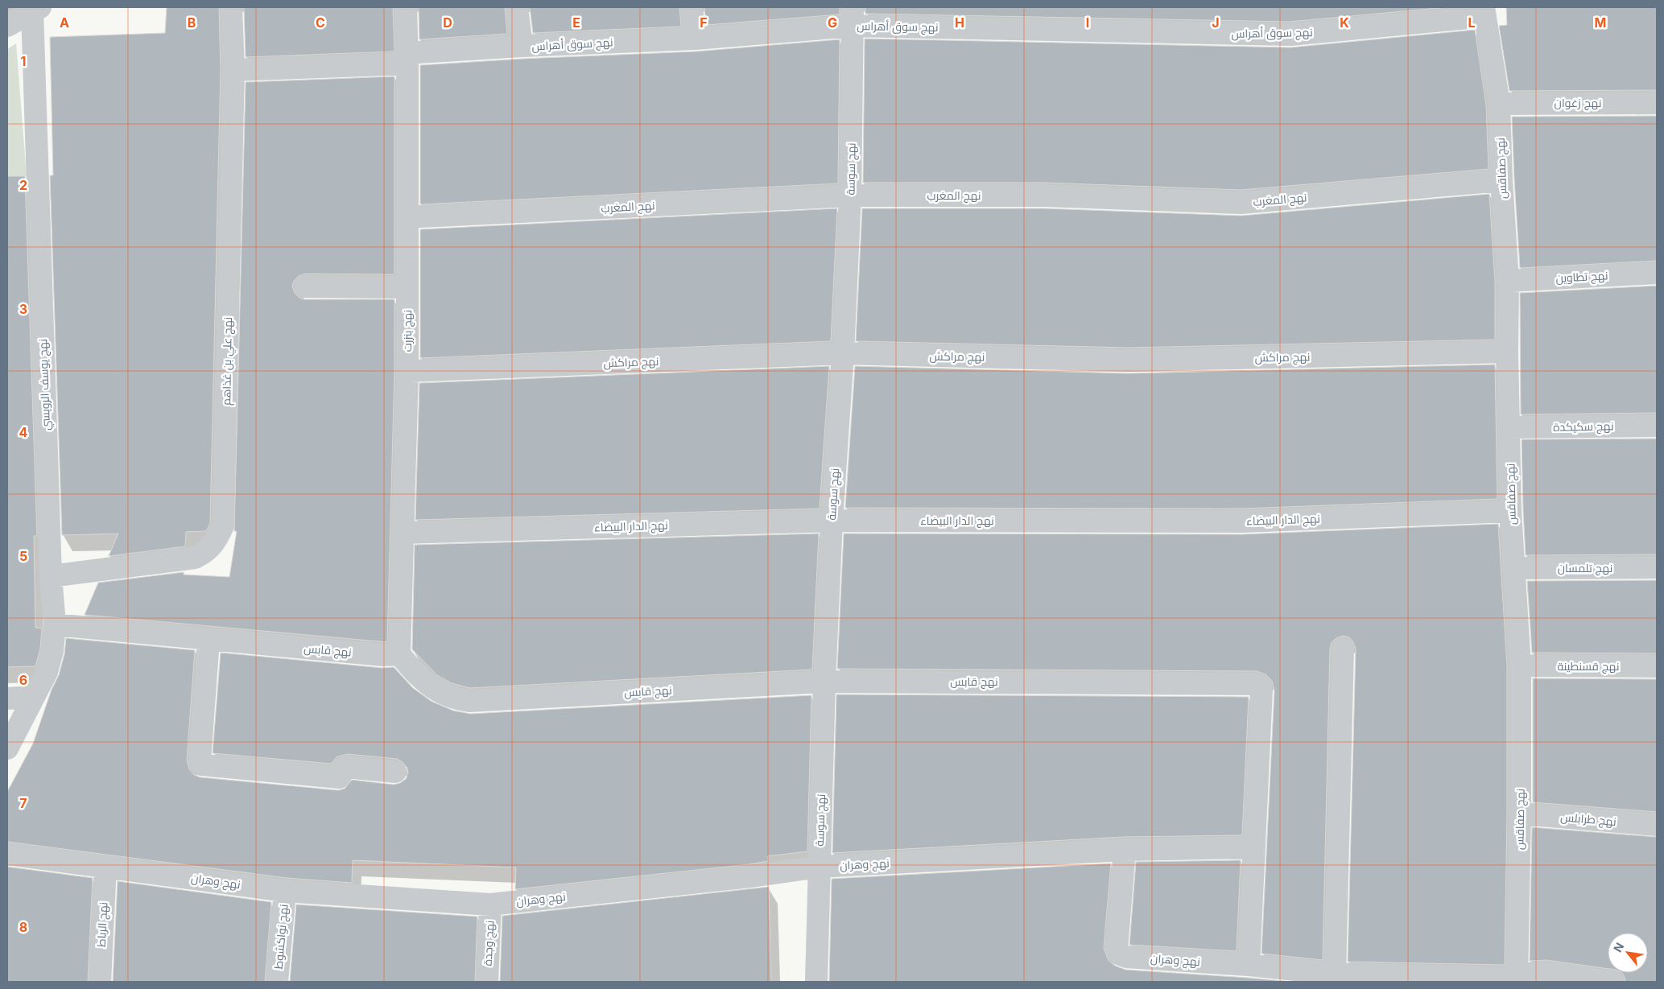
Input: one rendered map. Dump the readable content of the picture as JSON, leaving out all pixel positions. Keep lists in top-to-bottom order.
{
  "streets": {
    "street": [
      "نهج سوق أهراس",
      "نهج زغوان",
      "نهج صفاقس",
      "نهج سوسة",
      "نهج المغرب",
      "نهج تطاوين",
      "نهج بنزرت",
      "نهج مراكش",
      "نهج علي بن غذاهم",
      "نهج يوسف الرويسي",
      "نهج سكيكدة",
      "نهج الدار البيضاء",
      "نهج تلمسان",
      "نهج قابس",
      "نهج قسنطينة",
      "نهج طرابلس",
      "نهج وهران",
      "نهج الرباط",
      "نهج نواكشوط",
      "نهج وجدة"
    ]
  },
  "crossings": [
    ["نهج سوق أهراس", "نهج صفاقس"],
    ["نهج سوق أهراس", "نهج سوسة"],
    ["نهج سوق أهراس", "نهج بنزرت"],
    ["نهج سوق أهراس", "نهج علي بن غذاهم"],
    ["نهج زغوان", "نهج صفاقس"],
    ["نهج صفاقس", "نهج المغرب"],
    ["نهج صفاقس", "نهج تطاوين"],
    ["نهج صفاقس", "نهج مراكش"],
    ["نهج صفاقس", "نهج سكيكدة"],
    ["نهج صفاقس", "نهج الدار البيضاء"],
    ["نهج صفاقس", "نهج تلمسان"],
    ["نهج صفاقس", "نهج قسنطينة"],
    ["نهج صفاقس", "نهج طرابلس"],
    ["نهج صفاقس", "نهج وهران"],
    ["نهج سوسة", "نهج المغرب"],
    ["نهج سوسة", "نهج مراكش"],
    ["نهج سوسة", "نهج الدار البيضاء"],
    ["نهج سوسة", "نهج قابس"],
    ["نهج سوسة", "نهج وهران"],
    ["نهج المغرب", "نهج بنزرت"],
    ["نهج بنزرت", "نهج مراكش"],
    ["نهج بنزرت", "نهج الدار البيضاء"],
    ["نهج بنزرت", "نهج قابس"],
    ["نهج علي بن غذاهم", "نهج يوسف الرويسي"],
    ["نهج يوسف الرويسي", "نهج قابس"],
    ["نهج وهران", "نهج الرباط"],
    ["نهج وهران", "نهج نواكشوط"],
    ["نهج وهران", "نهج وجدة"]
  ],
  "north": "top left",
  "grid": {
    "columns": [
      "A",
      "B",
      "C",
      "D",
      "E",
      "F",
      "G",
      "H",
      "I",
      "J",
      "K",
      "L",
      "M"
    ],
    "rows": [
      "1",
      "2",
      "3",
      "4",
      "5",
      "6",
      "7",
      "8"
    ]
  }
}
